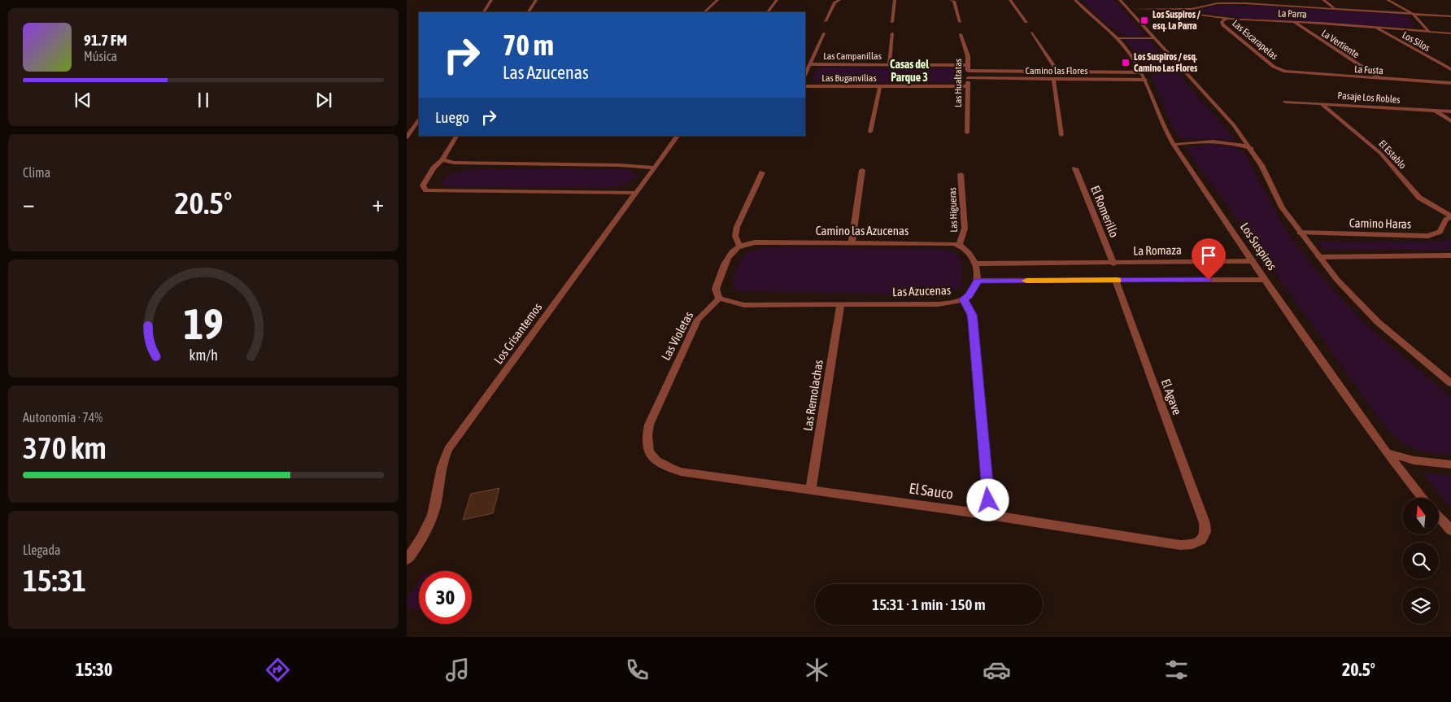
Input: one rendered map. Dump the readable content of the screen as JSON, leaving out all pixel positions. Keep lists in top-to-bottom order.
{
  "streets": {
    "street": [
      "La Parra",
      "Las Escarapelas",
      "Los Silos",
      "La Vertiente",
      "Las Campanillas",
      "La Fusta",
      "Camino las Flores",
      "Las Buganvilias",
      "Las Hualtatas",
      "Pasaje Los Robles",
      "El Establo",
      "Las Higueras",
      "El Romerillo",
      "Camino Haras",
      "Camino las Azucenas",
      "Los Suspiros",
      "La Romaza",
      "Las Azucenas",
      "Los Crisantemos",
      "Las Violetas",
      "Las Remolachas",
      "El Agave",
      "El Sauco"
    ]
  },
  "crossings": [
    ["La Parra", "Las Escarapelas"],
    ["La Parra", "Los Silos"],
    ["La Parra", "La Vertiente"],
    ["Las Escarapelas", "La Fusta"],
    ["La Vertiente", "La Fusta"],
    ["Las Campanillas", "Las Hualtatas"],
    ["Camino las Flores", "Las Hualtatas"],
    ["Camino las Flores", "Los Suspiros"],
    ["Las Buganvilias", "Las Hualtatas"],
    ["Pasaje Los Robles", "El Establo"],
    ["El Establo", "Camino Haras"],
    ["Las Higueras", "Camino las Azucenas"],
    ["El Romerillo", "La Romaza"],
    ["Los Suspiros", "La Romaza"],
    ["Las Azucenas", "Las Violetas"],
    ["Las Azucenas", "Las Remolachas"],
    ["Las Violetas", "El Sauco"],
    ["Las Remolachas", "El Sauco"],
    ["El Agave", "El Sauco"]
  ],
  "districts": ["Casas del Parque 3"],
  "places": {
    "transit": ["Los Suspiros / esq. La Parra", "Los Suspiros / esq. Camino Las Flores"]
  },
  "north": "top",
  "page": {
    "turn": ["70 m", "Las Azucenas"],
    "song": ["91.7 FM", "Música"],
    "then": "Luego",
    "tile": [
      "Clima",
      ["Autonomía · 74%", "370 km"],
      ["Llegada", "15:31"]
    ],
    "heat": ["−", "20.5°", "+"],
    "limit": "30",
    "trip": "15:31 · 1 min · 150 m",
    "tabs": ["15:30", "20.5°"],
    "gauge": ["19", "km/h"]
  }
}
